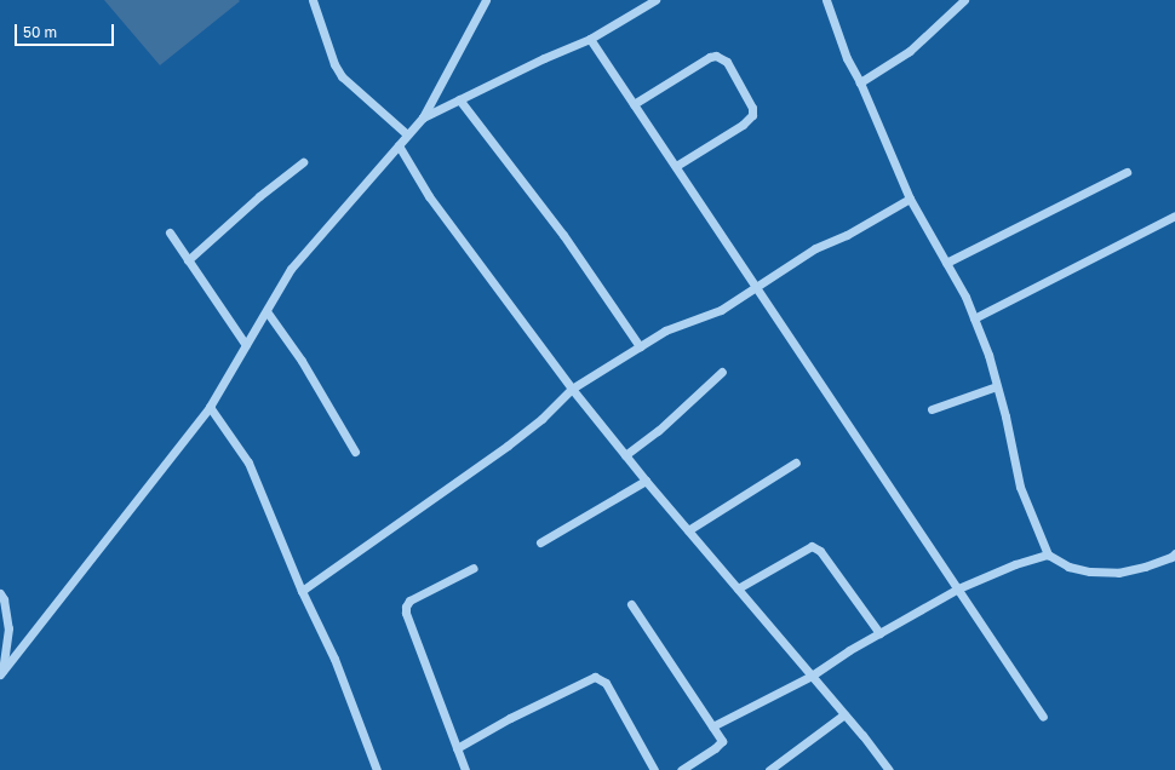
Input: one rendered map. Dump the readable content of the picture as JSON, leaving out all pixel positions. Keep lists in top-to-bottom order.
{
  "scale_bar": "50 m"
}
